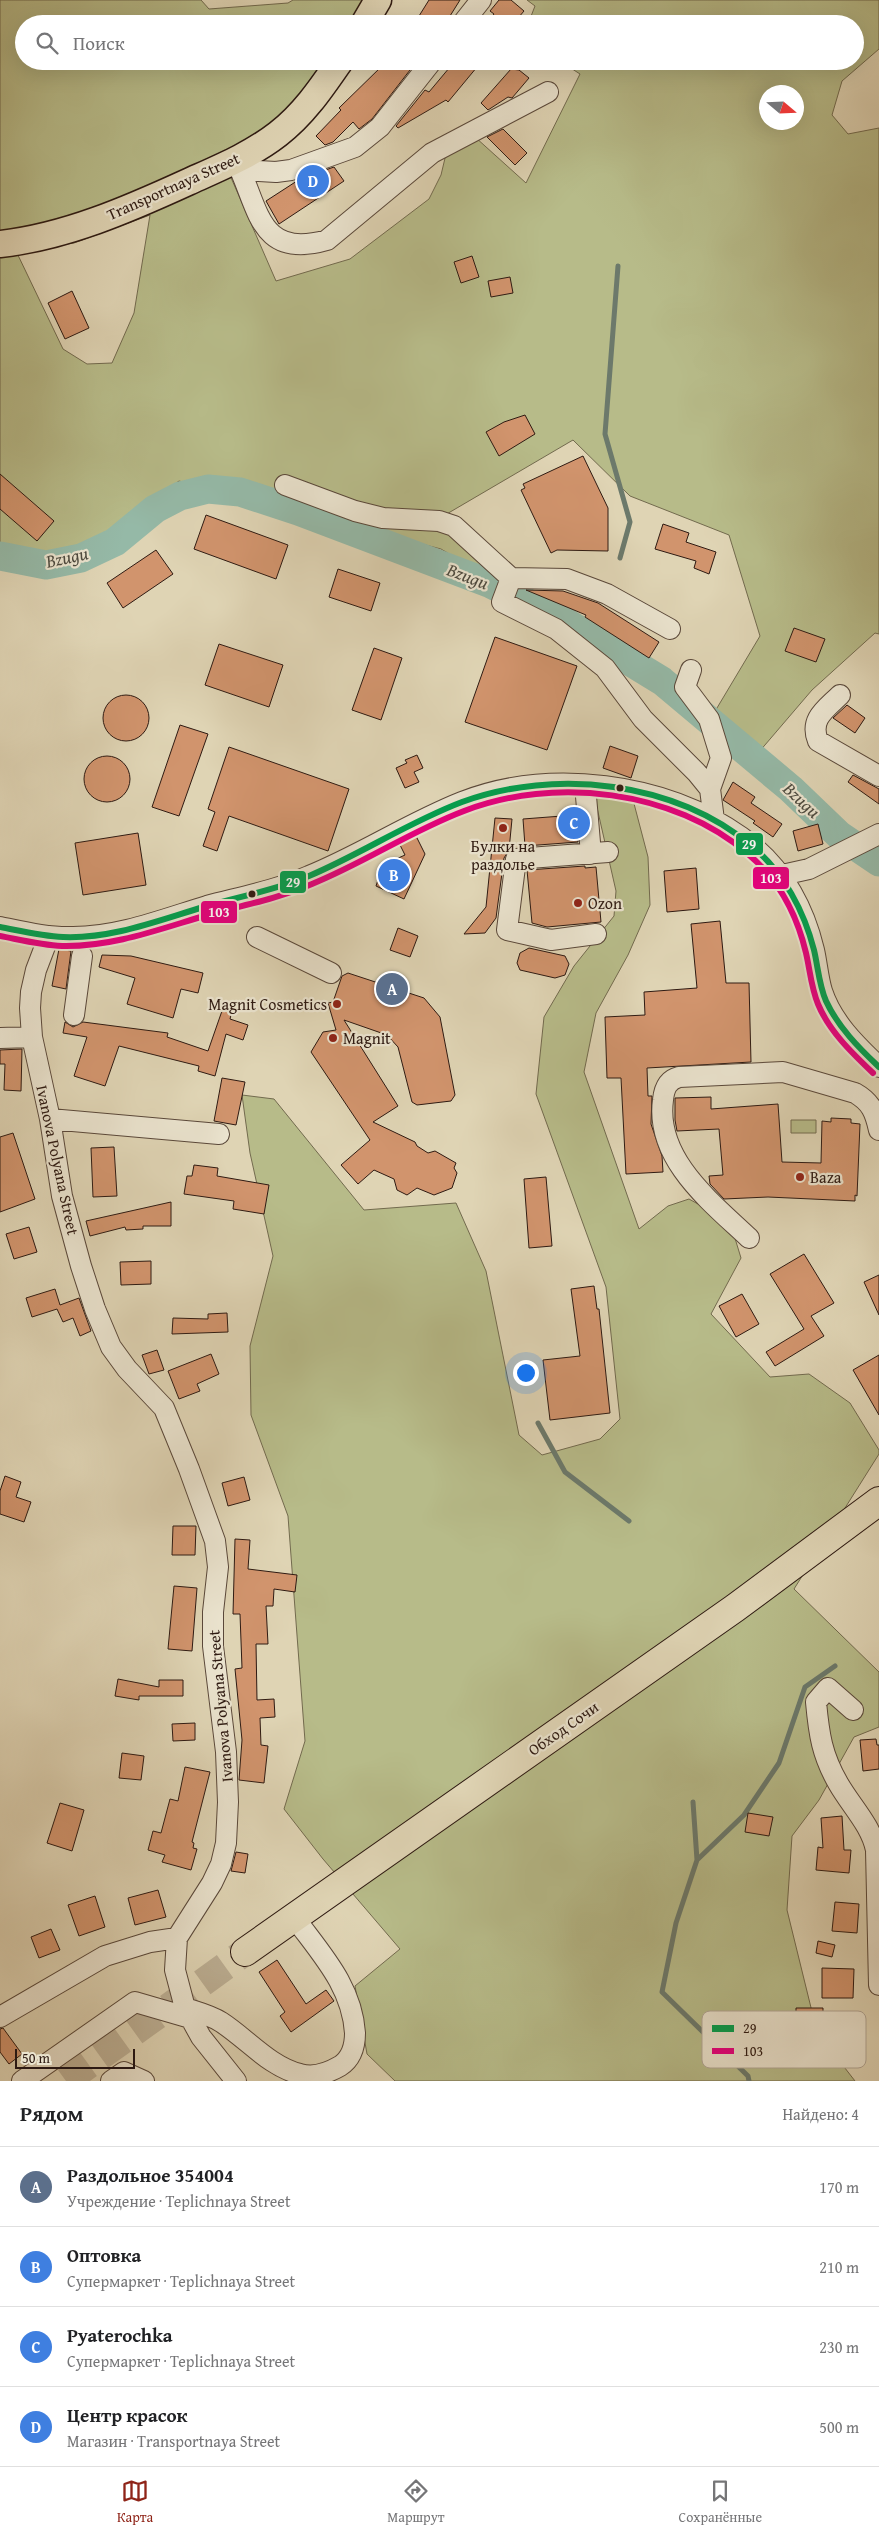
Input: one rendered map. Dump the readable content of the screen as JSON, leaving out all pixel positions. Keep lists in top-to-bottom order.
{
  "streets": {
    "highway": ["Обход Сочи"],
    "main road": ["Transportnaya Street"],
    "street": ["Ivanova Polyana Street"]
  },
  "water": ["Bzugu"],
  "places": [
    "Булки на раздолье",
    "Ozon",
    "Magnit Cosmetics",
    "Magnit",
    "Baza"
  ],
  "lines": ["transit line 29", "transit line 103"],
  "legend": ["29", "103"],
  "scale_bar": "50 m",
  "north": "right",
  "page": {
    "search": "Поиск",
    "pins": [
      "D",
      "C",
      "B",
      "A"
    ],
    "scale": "50 m",
    "heading": ["Рядом", "Найдено: 4"],
    "list": [
      {
        "mark": "A",
        "name": "Раздольное 354004",
        "note": "Учреждение · Teplichnaya Street",
        "value": "170 m"
      },
      {
        "mark": "B",
        "name": "Оптовка",
        "note": "Супермаркет · Teplichnaya Street",
        "value": "210 m"
      },
      {
        "mark": "C",
        "name": "Pyaterochka",
        "note": "Супермаркет · Teplichnaya Street",
        "value": "230 m"
      },
      {
        "mark": "D",
        "name": "Центр красок",
        "note": "Магазин · Transportnaya Street",
        "value": "500 m"
      }
    ],
    "nav": ["Карта", "Маршрут", "Сохранённые"]
  }
}
